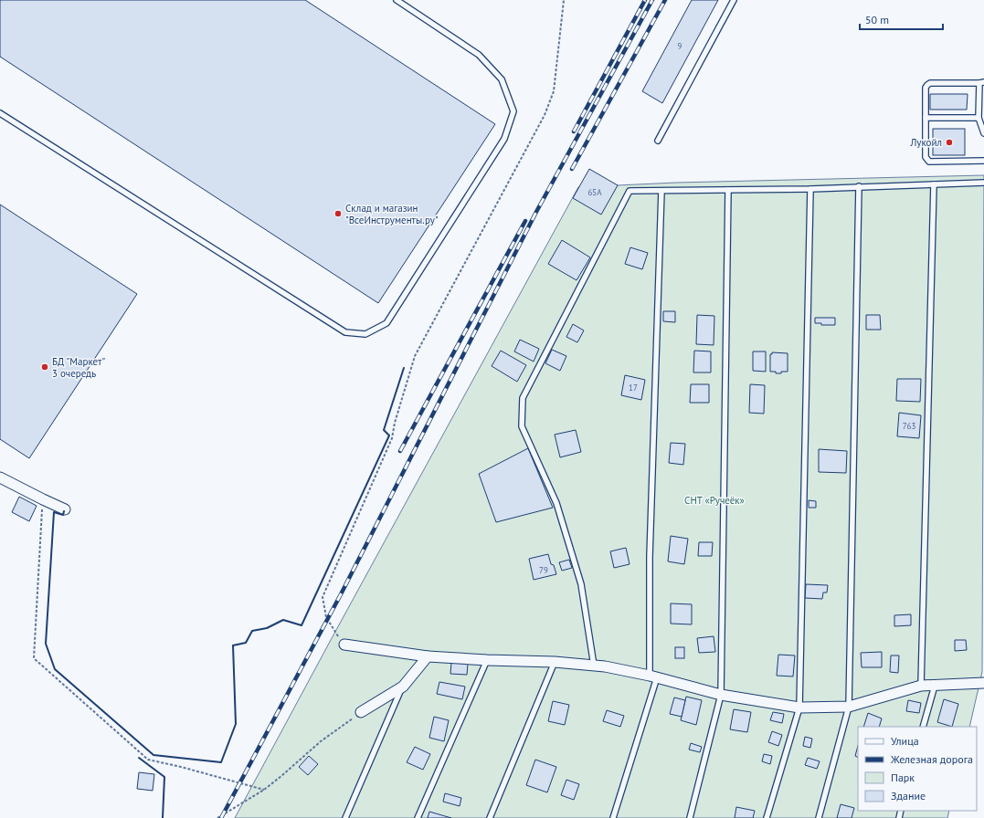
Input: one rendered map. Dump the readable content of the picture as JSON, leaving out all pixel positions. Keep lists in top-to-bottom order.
{
  "parks": ["СНТ «Ручеёк»"],
  "places": ["Лукойл", "Склад и магазин \"ВсеИнструменты.ру\"", "БД \"Маркет\" 3 очередь"],
  "house_numbers": [
    "9",
    "65А",
    "17",
    "763",
    "79"
  ],
  "legend": [
    "Улица",
    "Железная дорога",
    "Парк",
    "Здание"
  ],
  "scale_bar": "50 m"
}
